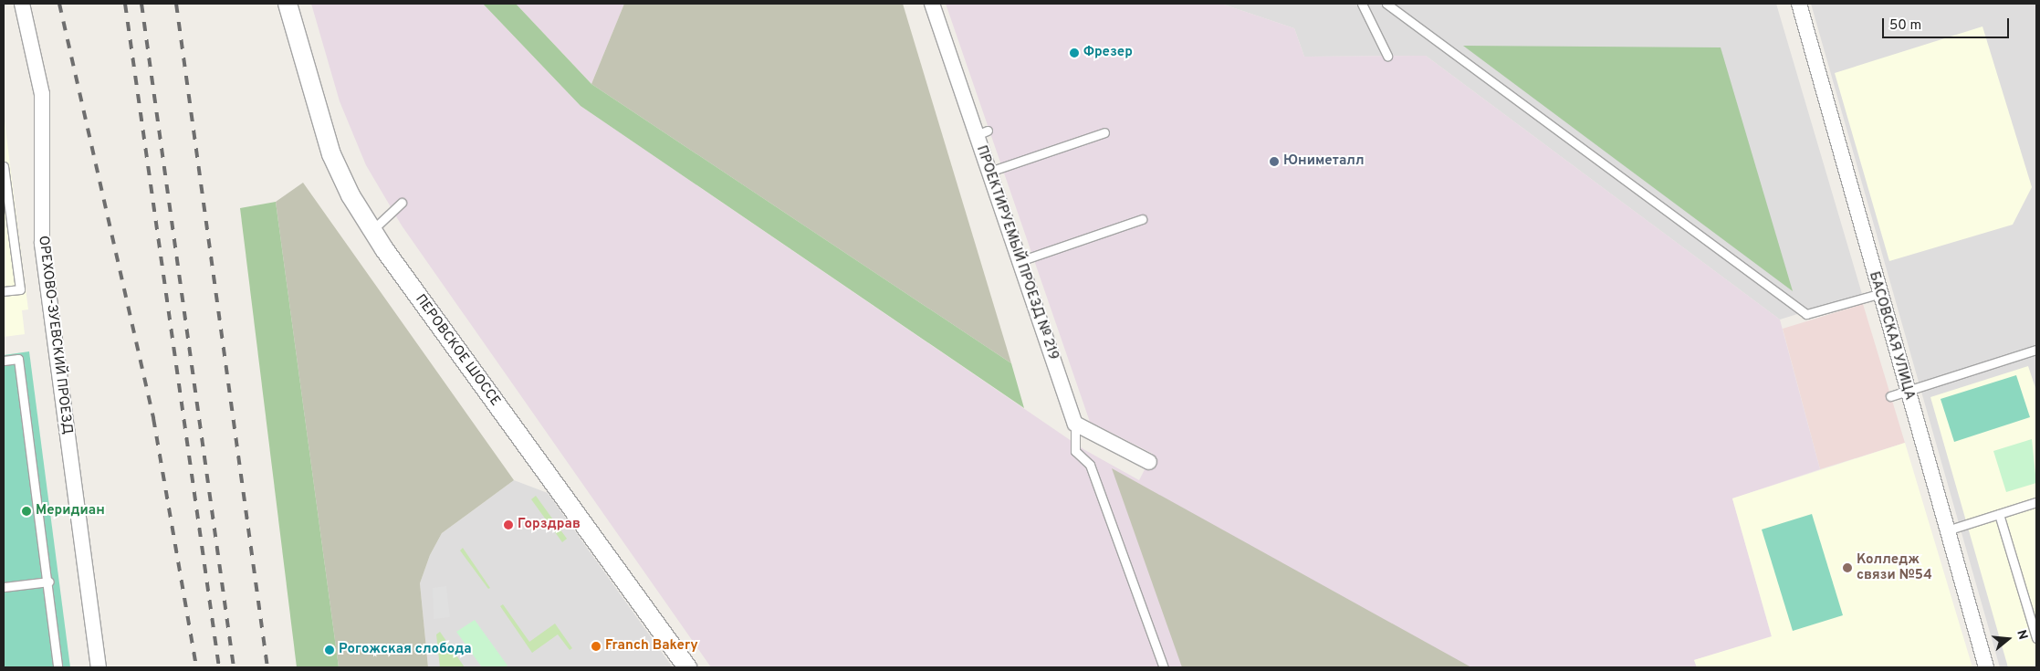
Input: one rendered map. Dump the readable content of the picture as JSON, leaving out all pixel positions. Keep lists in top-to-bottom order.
{
  "streets": {
    "street": [
      "ПРОЕКТИРУЕМЫЙ ПРОЕЗД № 219",
      "ОРЕХОВО-ЗУЕВСКИЙ ПРОЕЗД",
      "БАСОВСКАЯ УЛИЦА",
      "ПЕРОВСКОЕ ШОССЕ"
    ]
  },
  "places": [
    "Фрезер",
    "Юниметалл",
    "Меридиан",
    "Горздрав",
    "Колледж связи №54",
    "Franch Bakery",
    "Рогожская слобода"
  ],
  "scale_bar": "50 m",
  "north": "right"
}
